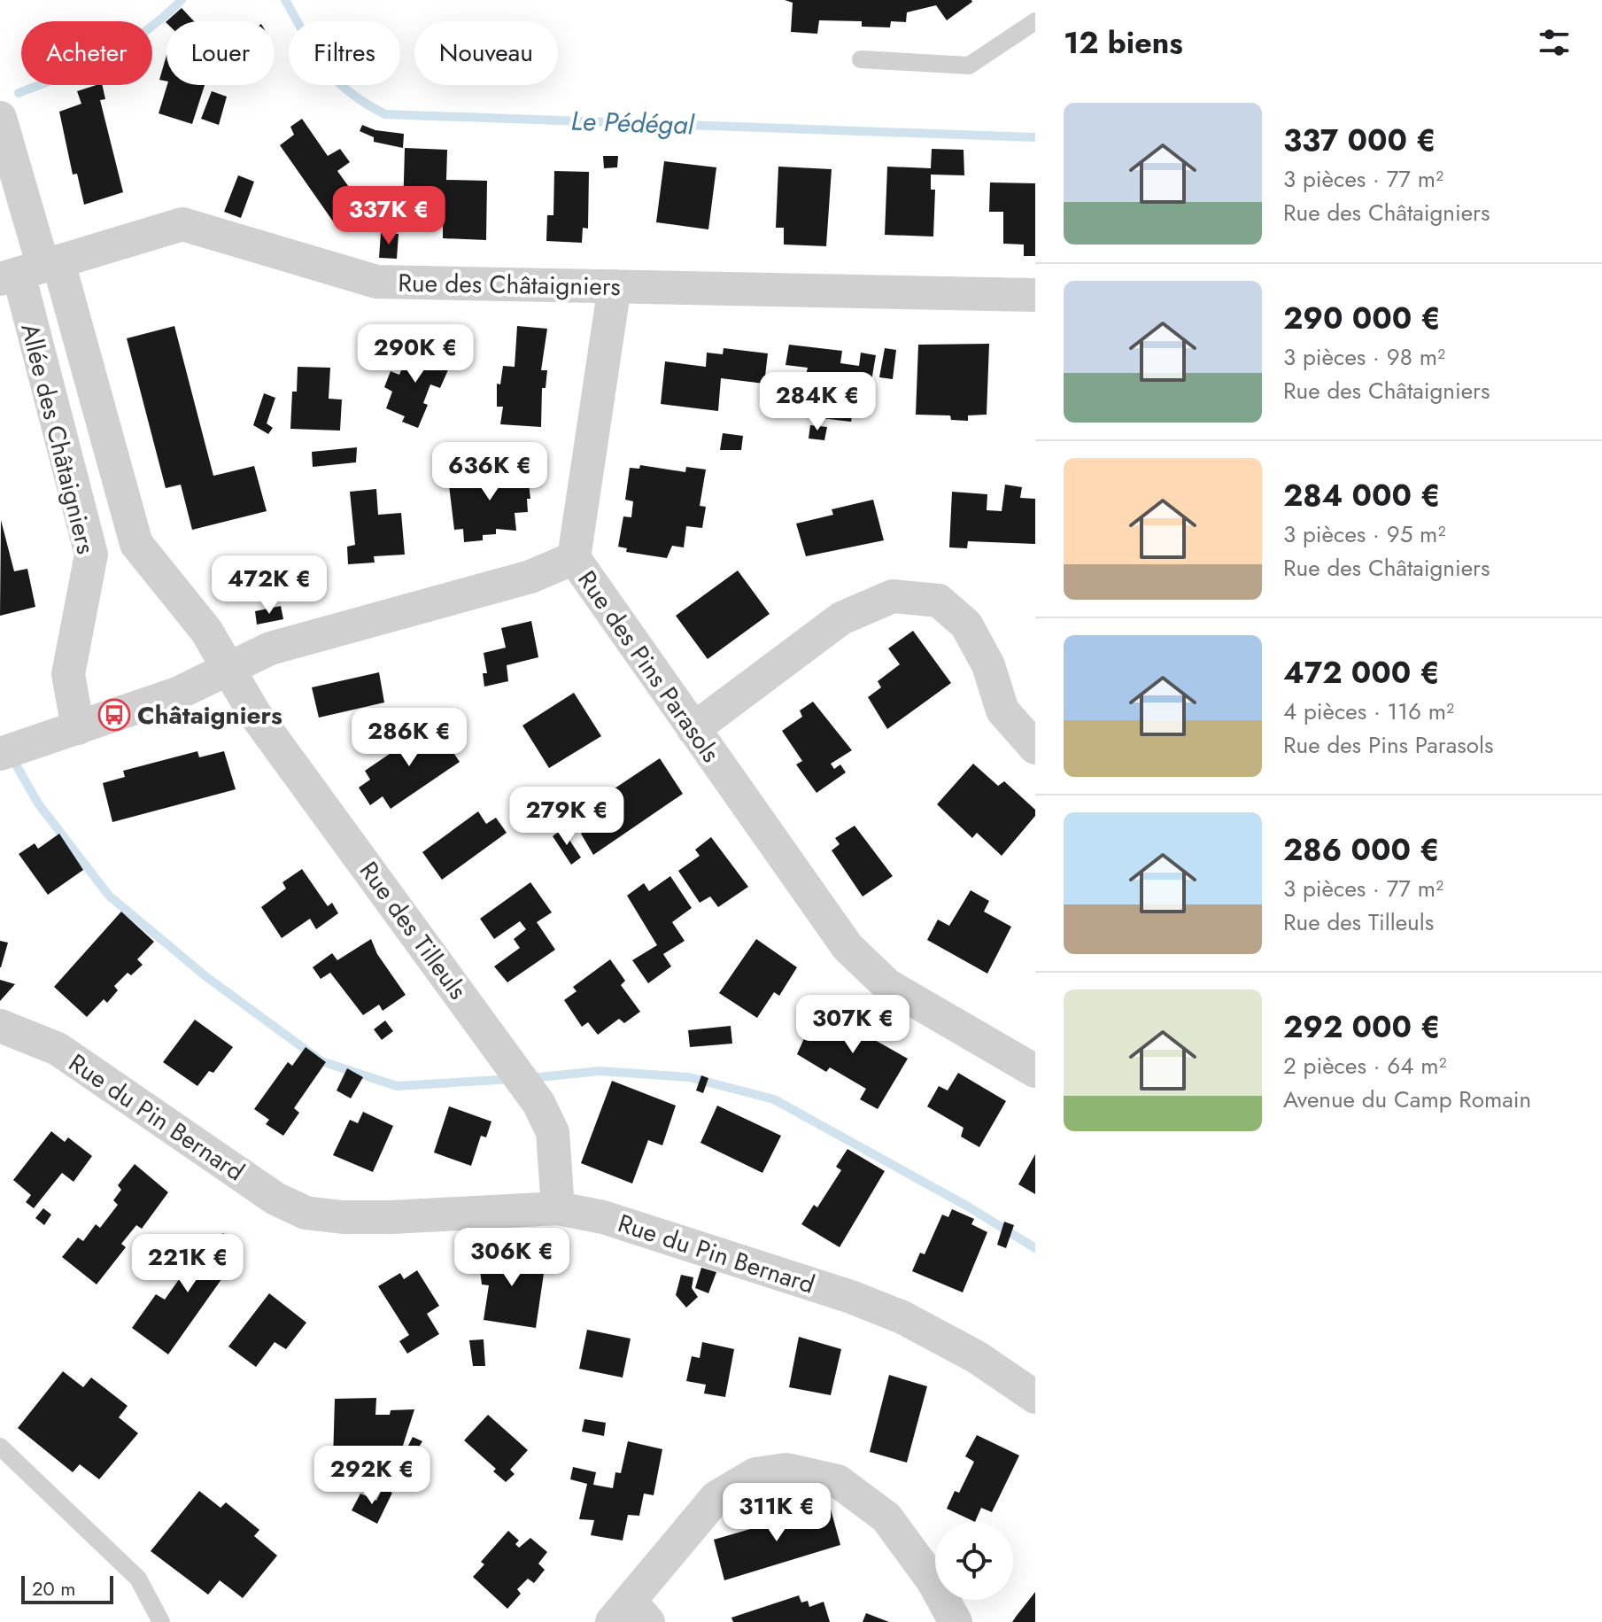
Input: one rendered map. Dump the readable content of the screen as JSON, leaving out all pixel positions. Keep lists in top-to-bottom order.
{
  "streets": {
    "street": [
      "Rue des Châtaigniers",
      "Allée des Châtaigniers",
      "Rue des Pins Parasols",
      "Rue des Tilleuls",
      "Rue du Pin Bernard"
    ]
  },
  "crossings": [
    ["Rue des Châtaigniers", "Allée des Châtaigniers"],
    ["Allée des Châtaigniers", "Rue des Pins Parasols"],
    ["Allée des Châtaigniers", "Rue des Tilleuls"],
    ["Rue des Pins Parasols", "Rue des Tilleuls"],
    ["Rue des Tilleuls", "Rue du Pin Bernard"]
  ],
  "water": ["Le Pédégal"],
  "places": {
    "bus stop": ["Châtaigniers"]
  },
  "scale_bar": "20 m",
  "page": {
    "heading": "12 biens",
    "chip": [
      "Acheter",
      "Louer",
      "Filtres",
      "Nouveau"
    ],
    "list": [
      {
        "name": "337 000 €",
        "note": "3 pièces · 77 m² · Rue des Châtaigniers"
      },
      {
        "name": "290 000 €",
        "note": "3 pièces · 98 m² · Rue des Châtaigniers"
      },
      {
        "name": "284 000 €",
        "note": "3 pièces · 95 m² · Rue des Châtaigniers"
      },
      {
        "name": "472 000 €",
        "note": "4 pièces · 116 m² · Rue des Pins Parasols"
      },
      {
        "name": "286 000 €",
        "note": "3 pièces · 77 m² · Rue des Tilleuls"
      },
      {
        "name": "292 000 €",
        "note": "2 pièces · 64 m² · Avenue du Camp Romain"
      }
    ],
    "price": [
      "337K €",
      "290K €",
      "284K €",
      "636K €",
      "472K €",
      "286K €",
      "279K €",
      "307K €",
      "306K €",
      "221K €",
      "292K €",
      "311K €"
    ],
    "scale": "20 m"
  }
}
